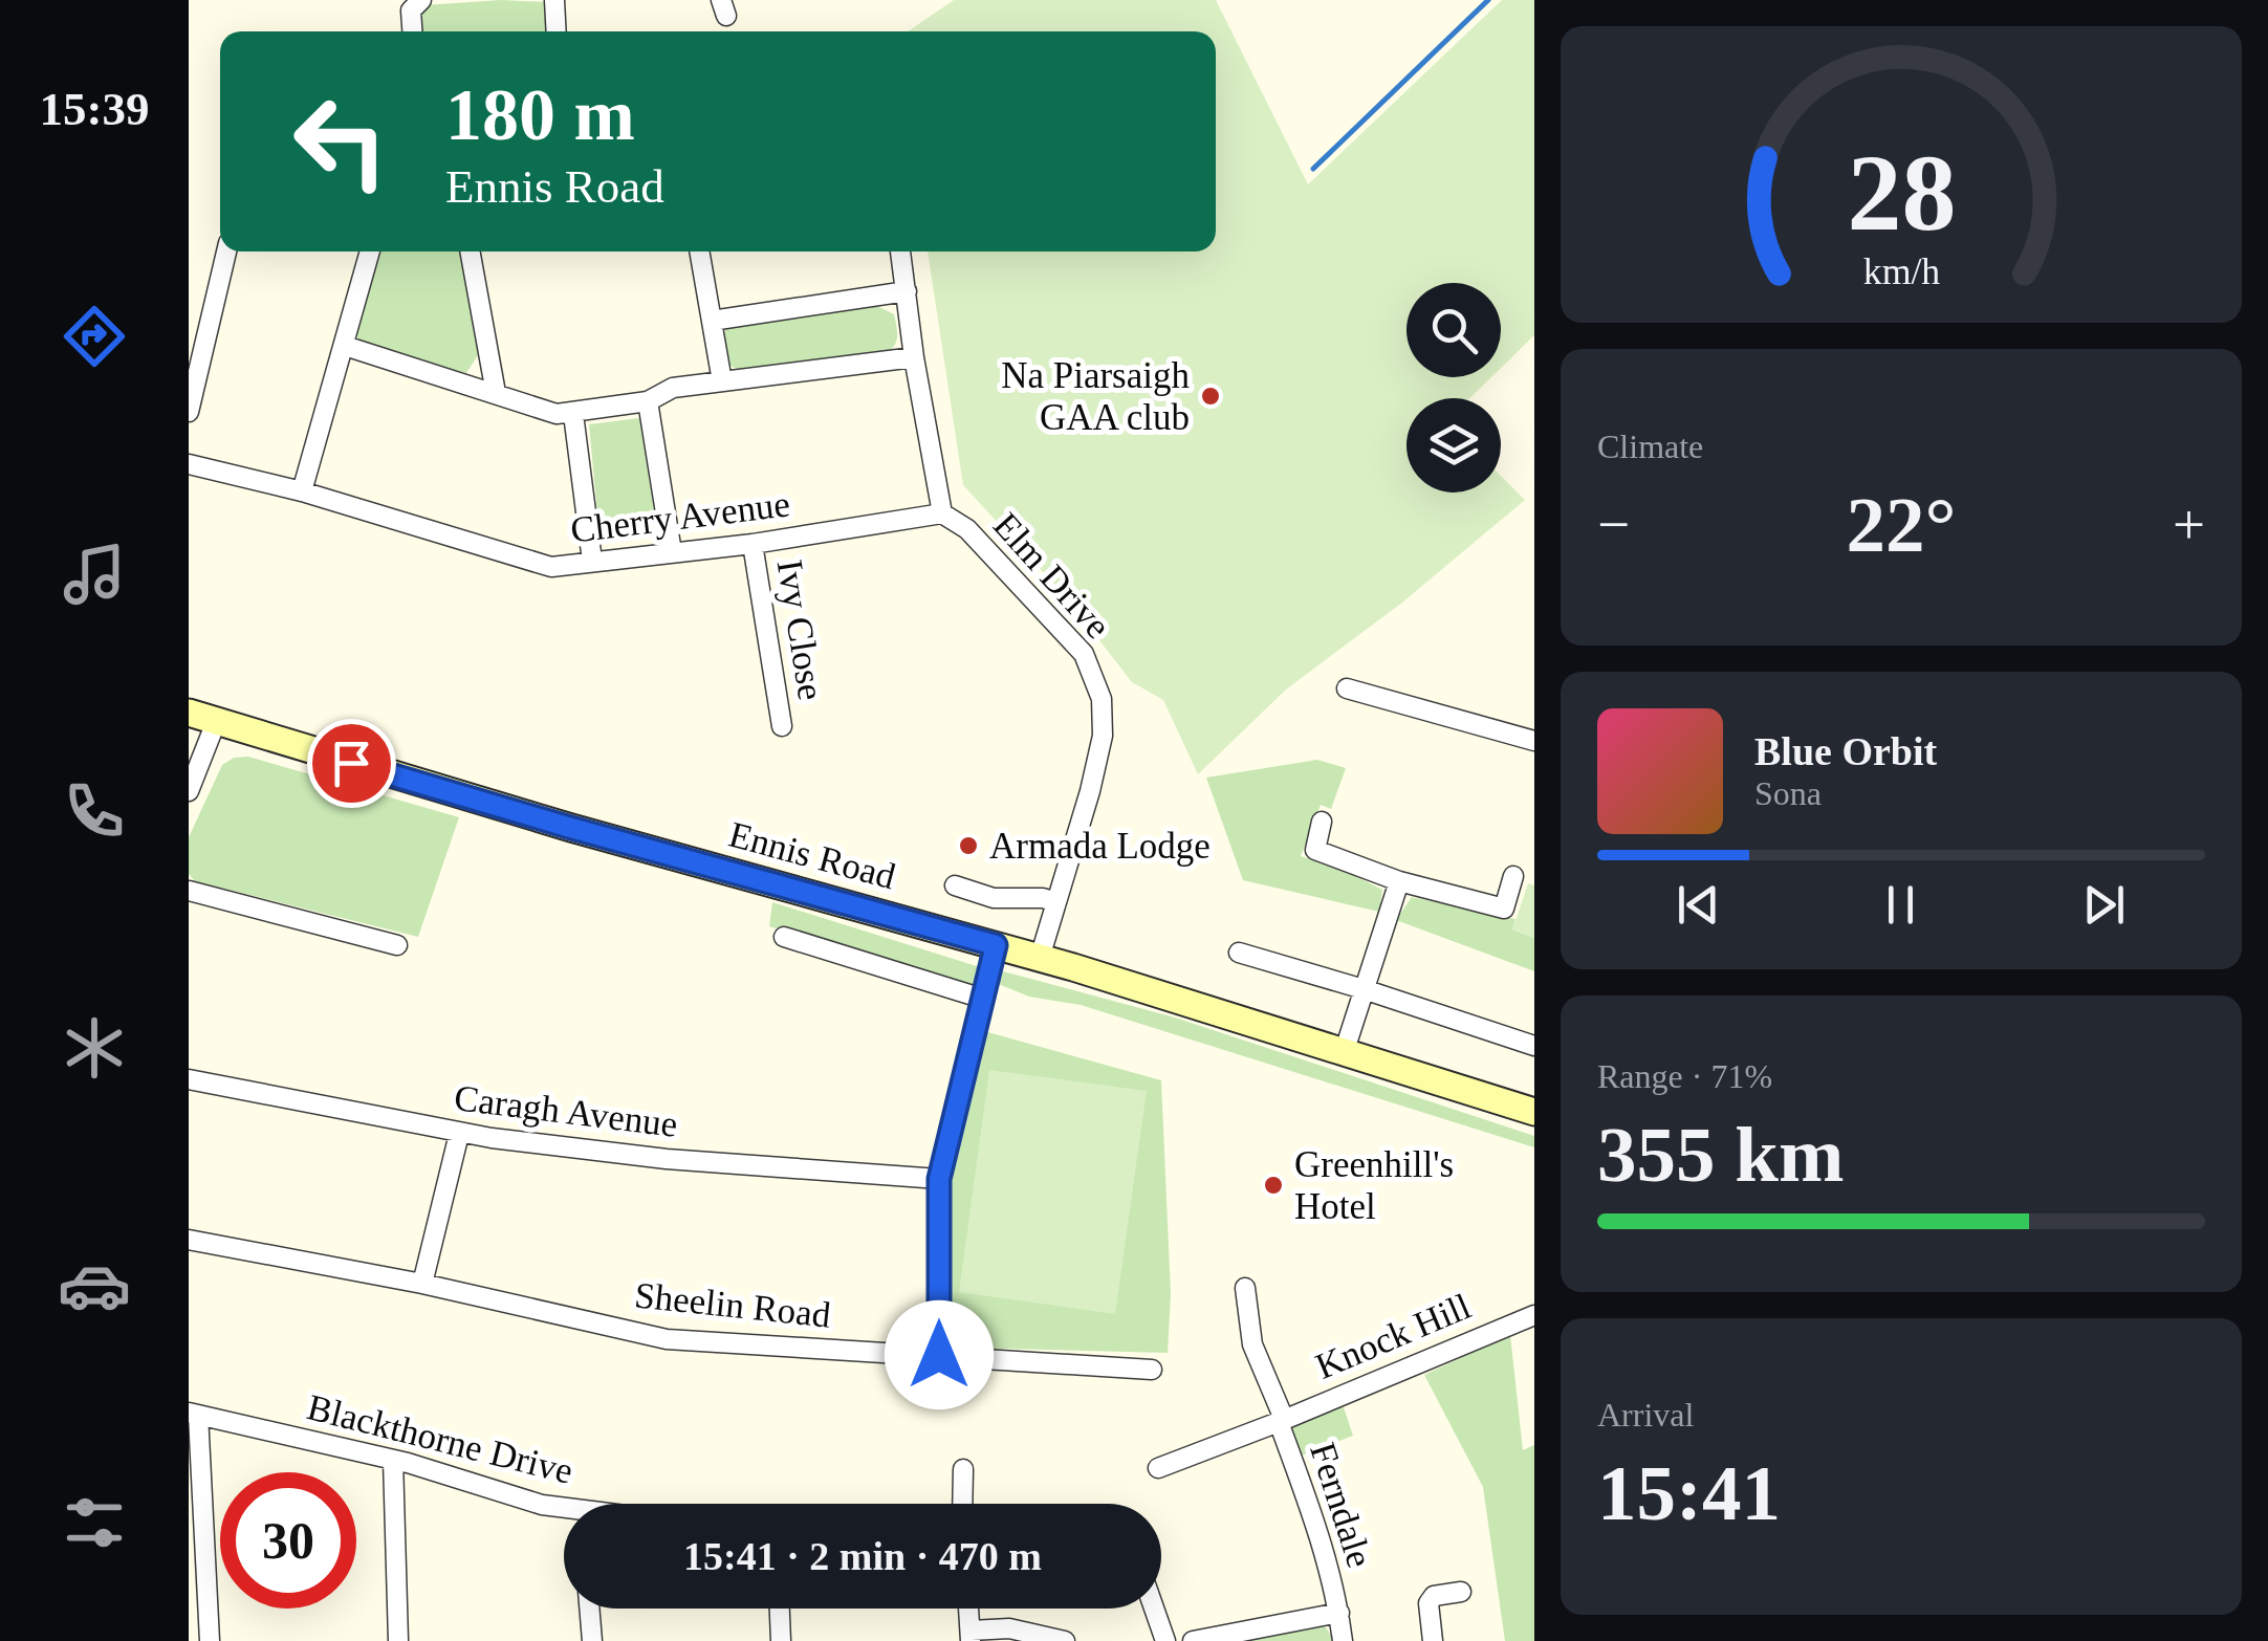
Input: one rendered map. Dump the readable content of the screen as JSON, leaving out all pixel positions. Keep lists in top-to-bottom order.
{
  "streets": {
    "main road": ["Ennis Road"],
    "street": [
      "Cherry Avenue",
      "Elm Drive",
      "Ivy Close",
      "Caragh Avenue",
      "Sheelin Road",
      "Knock Hill",
      "Blackthorne Drive",
      "Ferndale"
    ]
  },
  "crossings": [
    ["Cherry Avenue", "Elm Drive"],
    ["Cherry Avenue", "Ivy Close"],
    ["Elm Drive", "Ennis Road"],
    ["Knock Hill", "Ferndale"]
  ],
  "places": ["Na Piarsaigh GAA club", "Armada Lodge", "Greenhill's Hotel"],
  "page": {
    "tabs": "15:39",
    "turn": ["180 m", "Ennis Road"],
    "tile": [
      "Climate",
      ["Range · 71%", "355 km"],
      ["Arrival", "15:41"]
    ],
    "heat": ["−", "22°", "+"],
    "song": ["Blue Orbit", "Sona"],
    "limit": "30",
    "trip": "15:41 · 2 min · 470 m",
    "gauge": ["28", "km/h"]
  }
}
